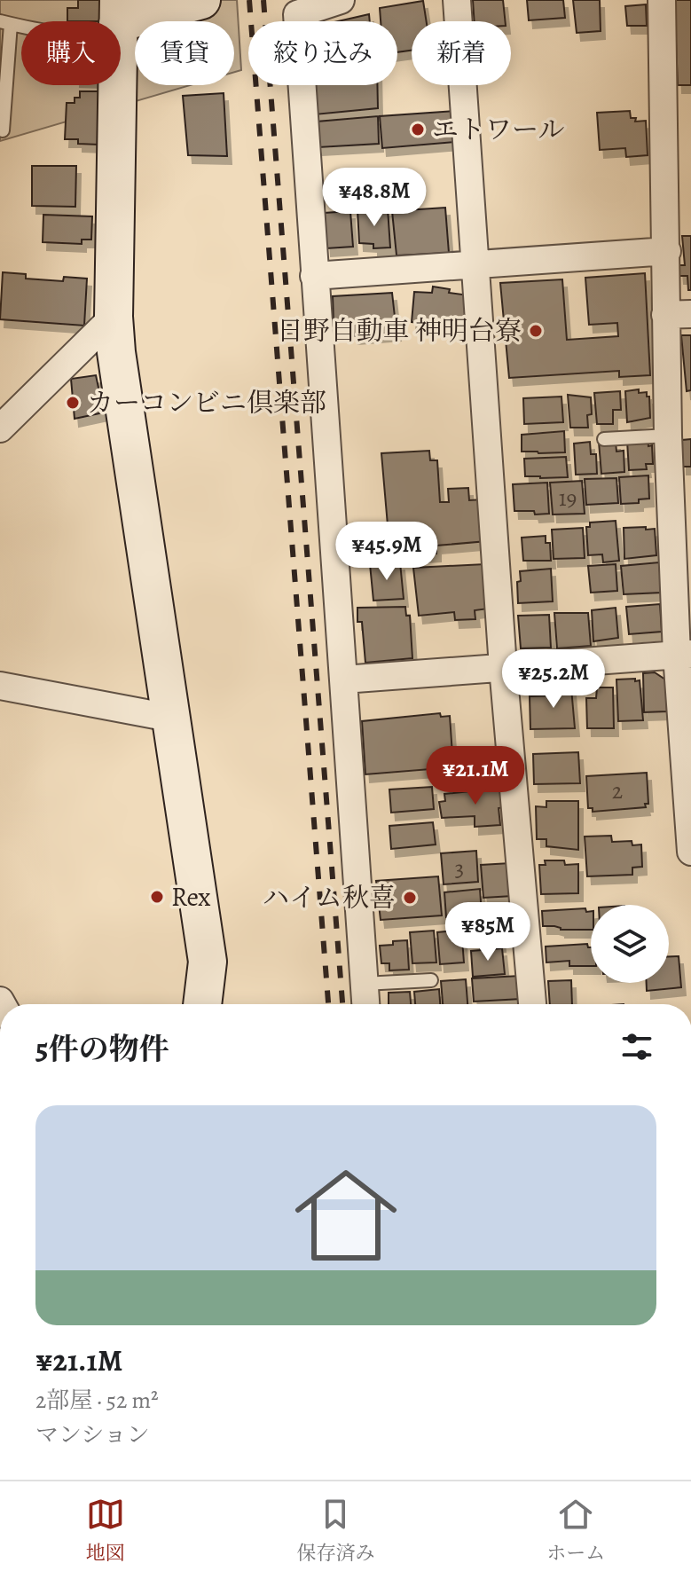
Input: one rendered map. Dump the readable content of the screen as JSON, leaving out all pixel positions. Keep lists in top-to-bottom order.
{
  "places": [
    "エトワール",
    "日野自動車 神明台寮",
    "カーコンビニ倶楽部",
    "Rex",
    "ハイム秋喜"
  ],
  "house_numbers": ["19", "2", "3"],
  "page": {
    "chip": [
      "購入",
      "賃貸",
      "絞り込み",
      "新着"
    ],
    "price": [
      "¥48.8M",
      "¥45.9M",
      "¥25.2M",
      "¥21.1M",
      "¥85M"
    ],
    "heading": "5件の物件",
    "list": [
      {
        "name": "¥21.1M",
        "note": "2部屋 · 52 m² · マンション"
      }
    ],
    "tabs": ["地図", "保存済み", "ホーム"]
  }
}
